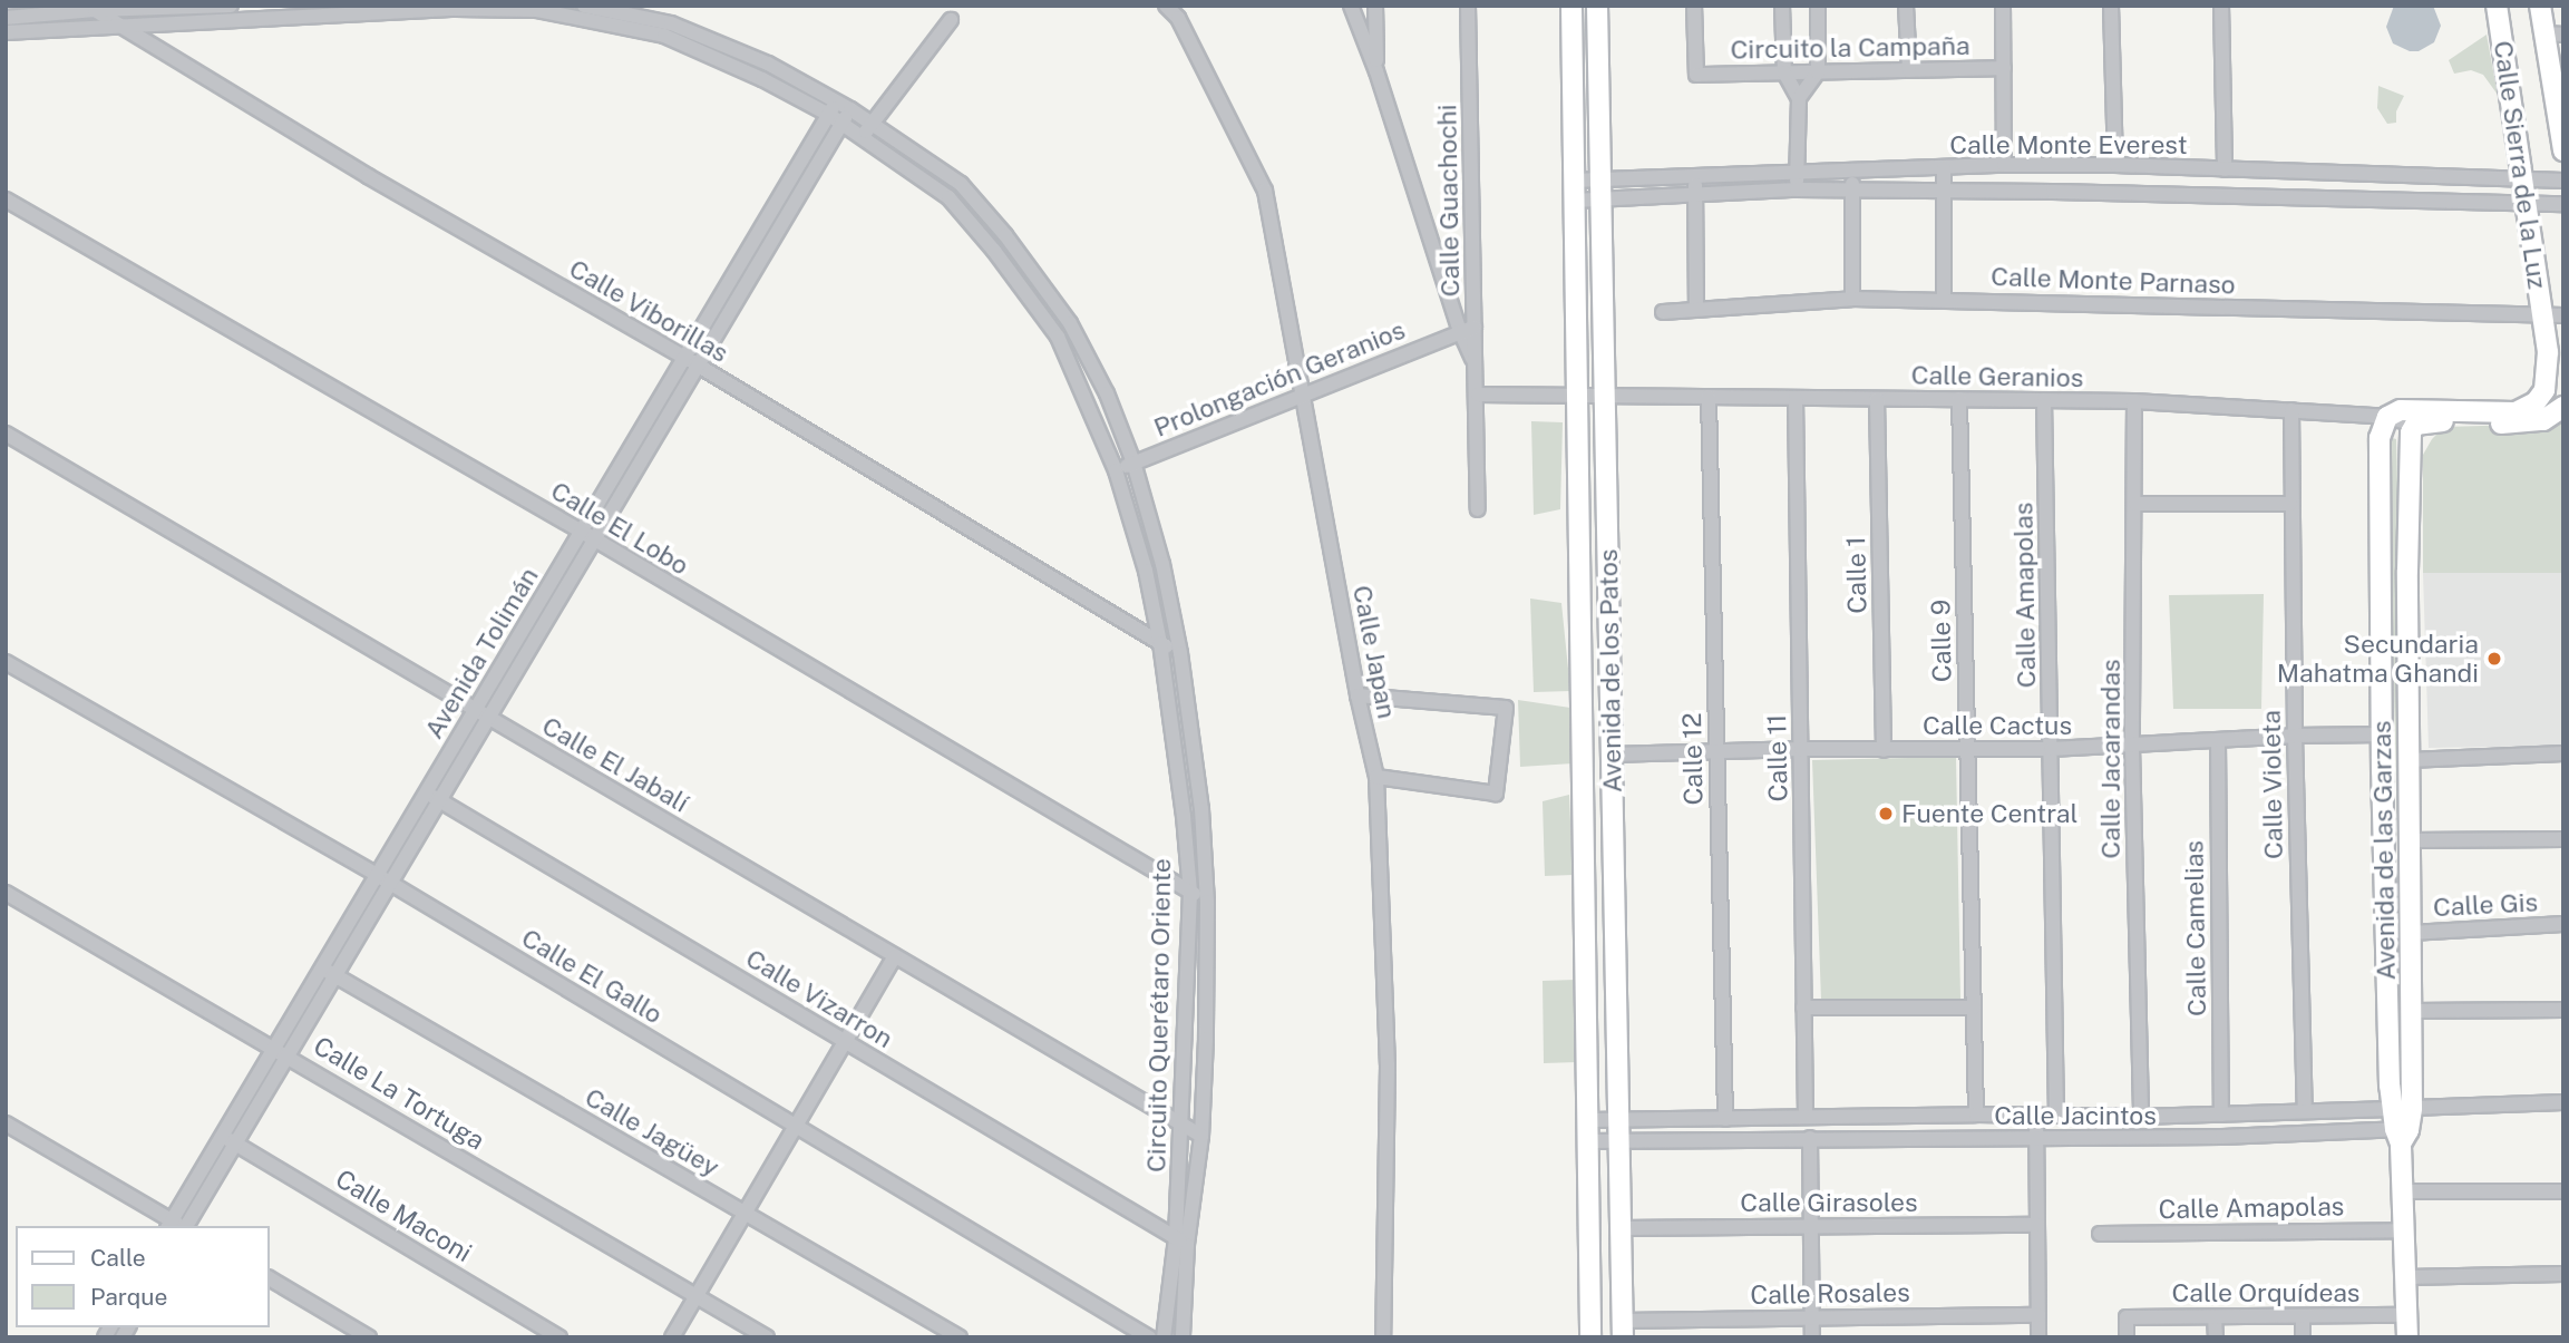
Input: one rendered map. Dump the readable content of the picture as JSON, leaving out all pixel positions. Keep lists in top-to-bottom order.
{
  "streets": {
    "street": [
      "Circuito la Campaña",
      "Calle Monte Everest",
      "Calle Sierra de la Luz",
      "Calle Guachochi",
      "Calle Monte Parnaso",
      "Calle Viborillas",
      "Calle Geranios",
      "Prolongación Geranios",
      "Calle El Lobo",
      "Calle 1",
      "Calle Amapolas",
      "Calle 9",
      "Calle Japan",
      "Avenida Tolimán",
      "Avenida de los Patos",
      "Calle Cactus",
      "Calle 11",
      "Calle 12",
      "Calle Jacarandas",
      "Calle El Jabalí",
      "Calle Violeta",
      "Avenida de las Garzas",
      "Calle Gis",
      "Calle Camelias",
      "Calle El Gallo",
      "Calle Vizarron",
      "Circuito Querétaro Oriente",
      "Calle La Tortuga",
      "Calle Jacintos",
      "Calle Jagüey",
      "Calle Girasoles",
      "Calle Maconi",
      "Calle Orquídeas",
      "Calle Rosales"
    ]
  },
  "crossings": [
    ["Calle Monte Everest", "Calle Sierra de la Luz"],
    ["Calle Monte Everest", "Avenida de los Patos"],
    ["Calle Sierra de la Luz", "Calle Monte Parnaso"],
    ["Calle Sierra de la Luz", "Calle Geranios"],
    ["Calle Sierra de la Luz", "Avenida de las Garzas"],
    ["Calle Guachochi", "Prolongación Geranios"],
    ["Calle Viborillas", "Avenida Tolimán"],
    ["Calle Viborillas", "Circuito Querétaro Oriente"],
    ["Calle Geranios", "Calle 1"],
    ["Calle Geranios", "Calle Amapolas"],
    ["Calle Geranios", "Calle 9"],
    ["Calle Geranios", "Avenida de los Patos"],
    ["Calle Geranios", "Calle 11"],
    ["Calle Geranios", "Calle 12"],
    ["Calle Geranios", "Calle Jacarandas"],
    ["Calle Geranios", "Calle Violeta"],
    ["Calle Geranios", "Avenida de las Garzas"],
    ["Prolongación Geranios", "Calle Japan"],
    ["Prolongación Geranios", "Circuito Querétaro Oriente"],
    ["Calle El Lobo", "Avenida Tolimán"],
    ["Calle El Lobo", "Circuito Querétaro Oriente"],
    ["Calle 1", "Calle Cactus"],
    ["Calle Amapolas", "Calle Cactus"],
    ["Calle Amapolas", "Avenida de las Garzas"],
    ["Calle Amapolas", "Calle Jacintos"],
    ["Calle 9", "Calle Cactus"],
    ["Calle 9", "Calle Jacintos"],
    ["Avenida Tolimán", "Calle El Jabalí"],
    ["Avenida Tolimán", "Calle El Gallo"],
    ["Avenida Tolimán", "Calle Vizarron"],
    ["Avenida Tolimán", "Circuito Querétaro Oriente"],
    ["Avenida Tolimán", "Calle La Tortuga"],
    ["Avenida Tolimán", "Calle Jagüey"],
    ["Avenida Tolimán", "Calle Maconi"],
    ["Avenida de los Patos", "Calle Cactus"],
    ["Avenida de los Patos", "Calle Jacintos"],
    ["Avenida de los Patos", "Calle Girasoles"],
    ["Avenida de los Patos", "Calle Rosales"],
    ["Calle Cactus", "Calle 11"],
    ["Calle Cactus", "Calle 12"],
    ["Calle Cactus", "Calle Jacarandas"],
    ["Calle Cactus", "Calle Violeta"],
    ["Calle Cactus", "Avenida de las Garzas"],
    ["Calle Cactus", "Calle Camelias"],
    ["Calle 11", "Calle Jacintos"],
    ["Calle 12", "Calle Jacintos"],
    ["Calle Jacarandas", "Calle Jacintos"],
    ["Calle El Jabalí", "Circuito Querétaro Oriente"],
    ["Calle Violeta", "Calle Jacintos"],
    ["Avenida de las Garzas", "Calle Gis"],
    ["Avenida de las Garzas", "Calle Jacintos"],
    ["Avenida de las Garzas", "Calle Orquídeas"],
    ["Calle Camelias", "Calle Jacintos"],
    ["Calle Vizarron", "Circuito Querétaro Oriente"]
  ],
  "places": ["Secundaria Mahatma Ghandi", "Fuente Central"],
  "legend": ["Calle", "Parque"]
}
